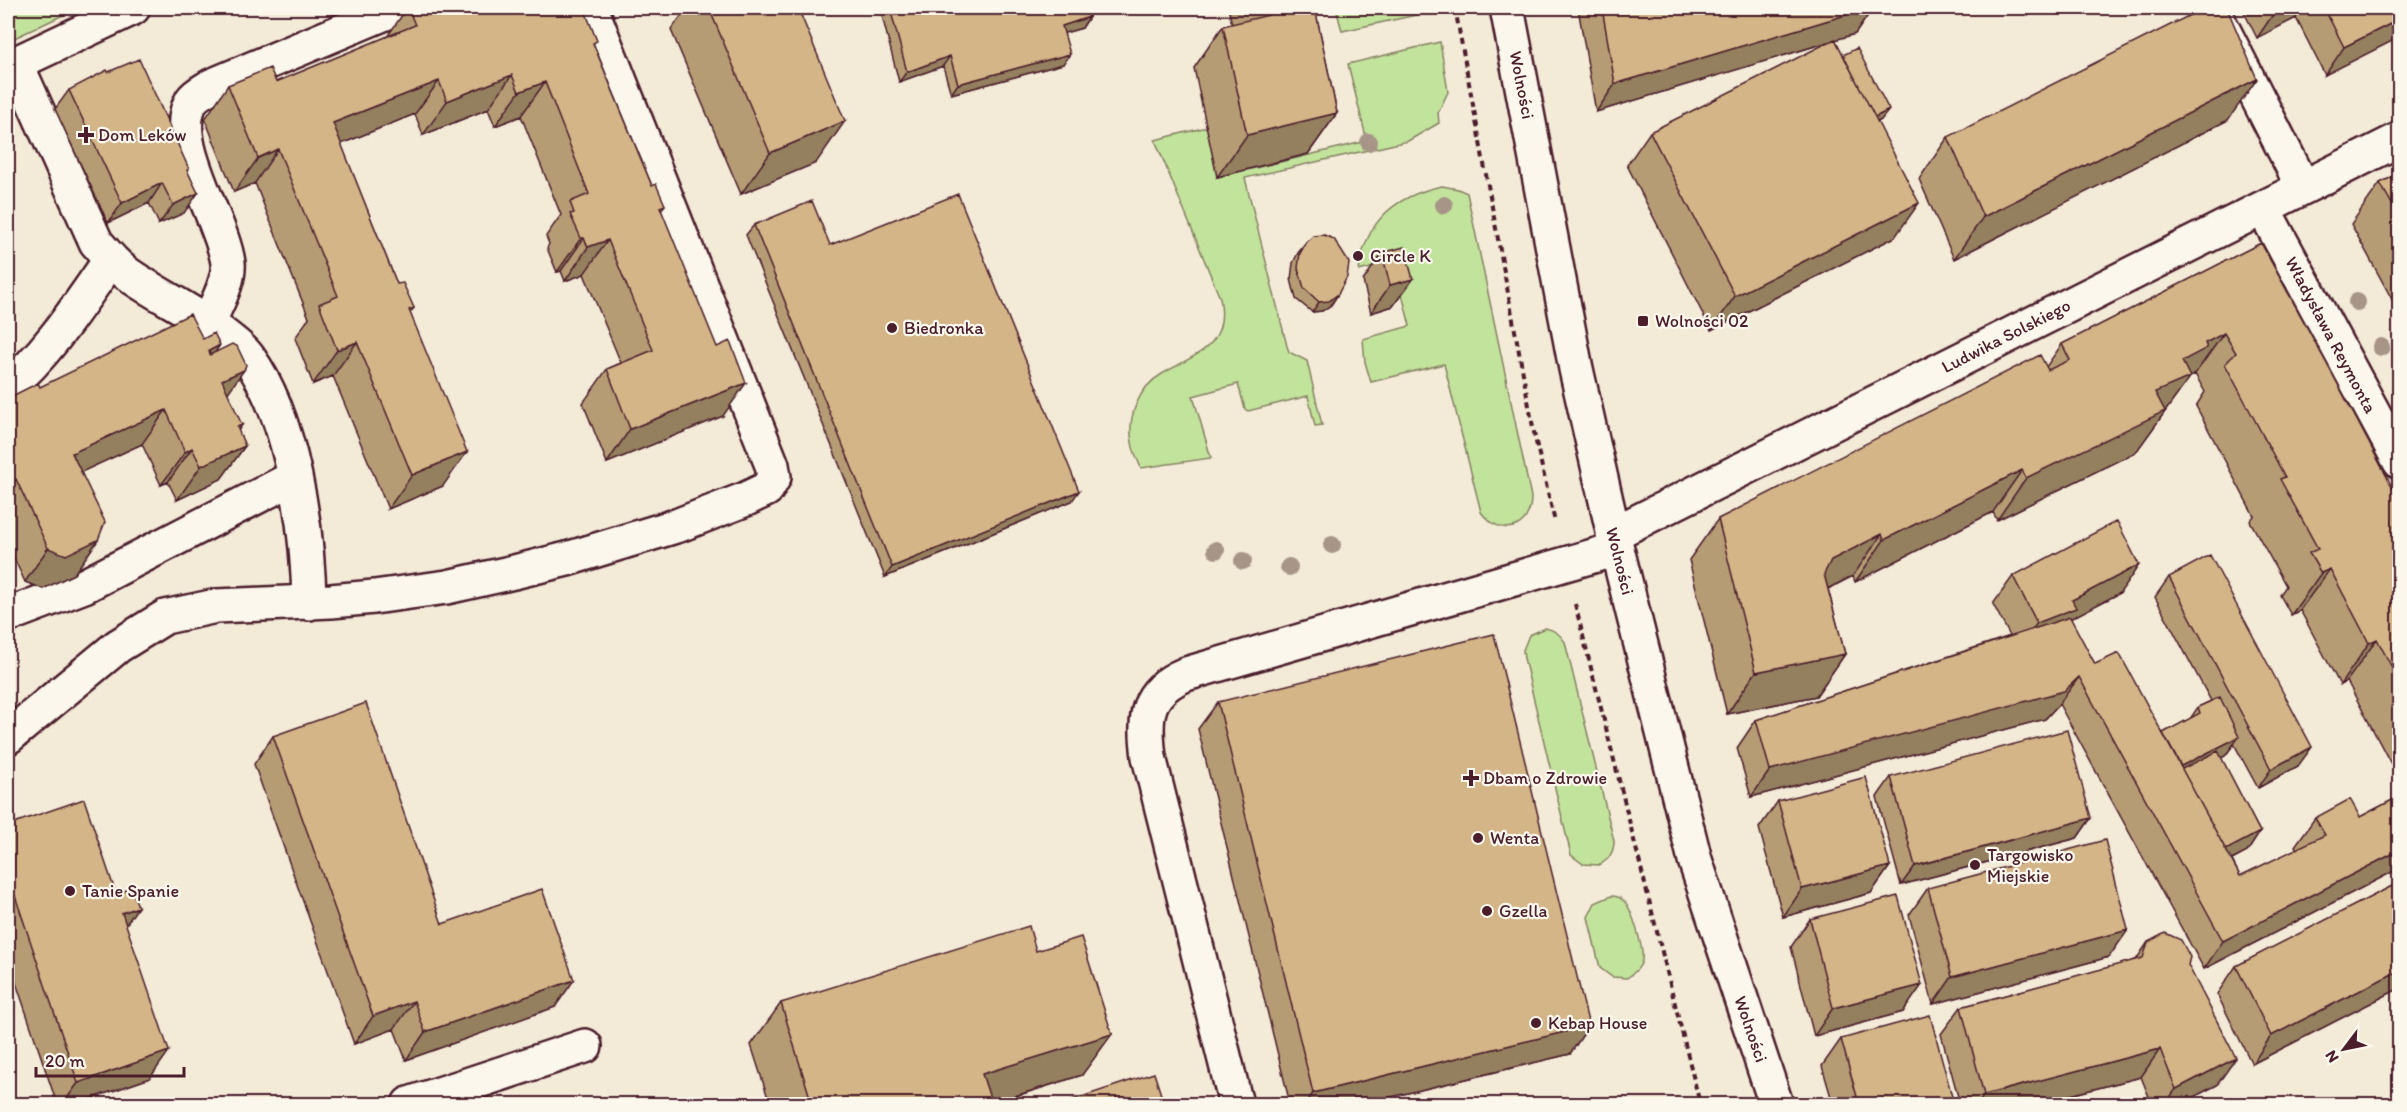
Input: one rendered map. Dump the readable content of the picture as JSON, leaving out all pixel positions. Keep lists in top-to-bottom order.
{
  "streets": {
    "street": ["Wolności", "Władysława Reymonta", "Ludwika Solskiego"]
  },
  "crossings": [
    ["Wolności", "Ludwika Solskiego"],
    ["Władysława Reymonta", "Ludwika Solskiego"]
  ],
  "places": {
    "health": ["Dom Leków", "Dbam o Zdrowie"],
    "other": [
      "Circle K",
      "Biedronka",
      "Wenta",
      "Targowisko Miejskie",
      "Tanie Spanie",
      "Gzella",
      "Kebap House"
    ],
    "transit": ["Wolności 02"]
  },
  "scale_bar": "20 m",
  "north": "bottom left"
}
